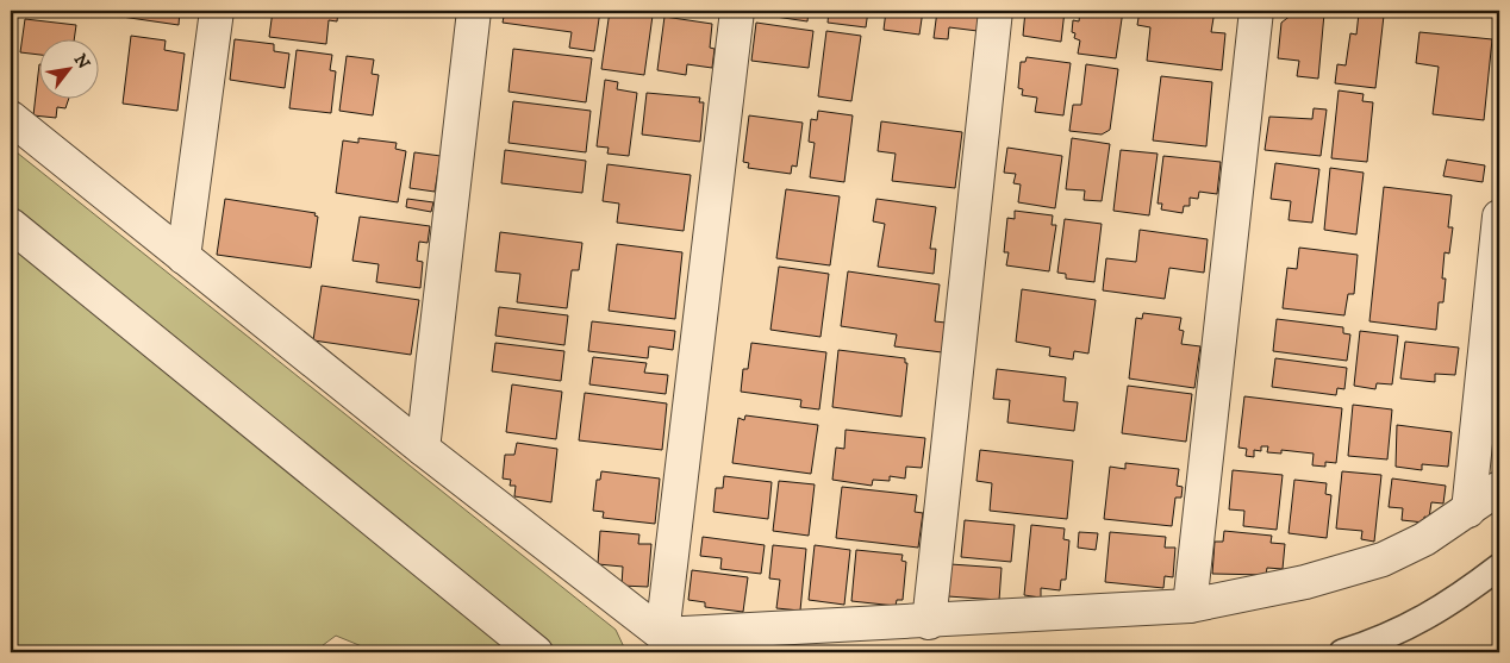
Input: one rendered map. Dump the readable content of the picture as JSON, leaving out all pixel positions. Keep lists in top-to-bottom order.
{
  "north": "top right"
}
